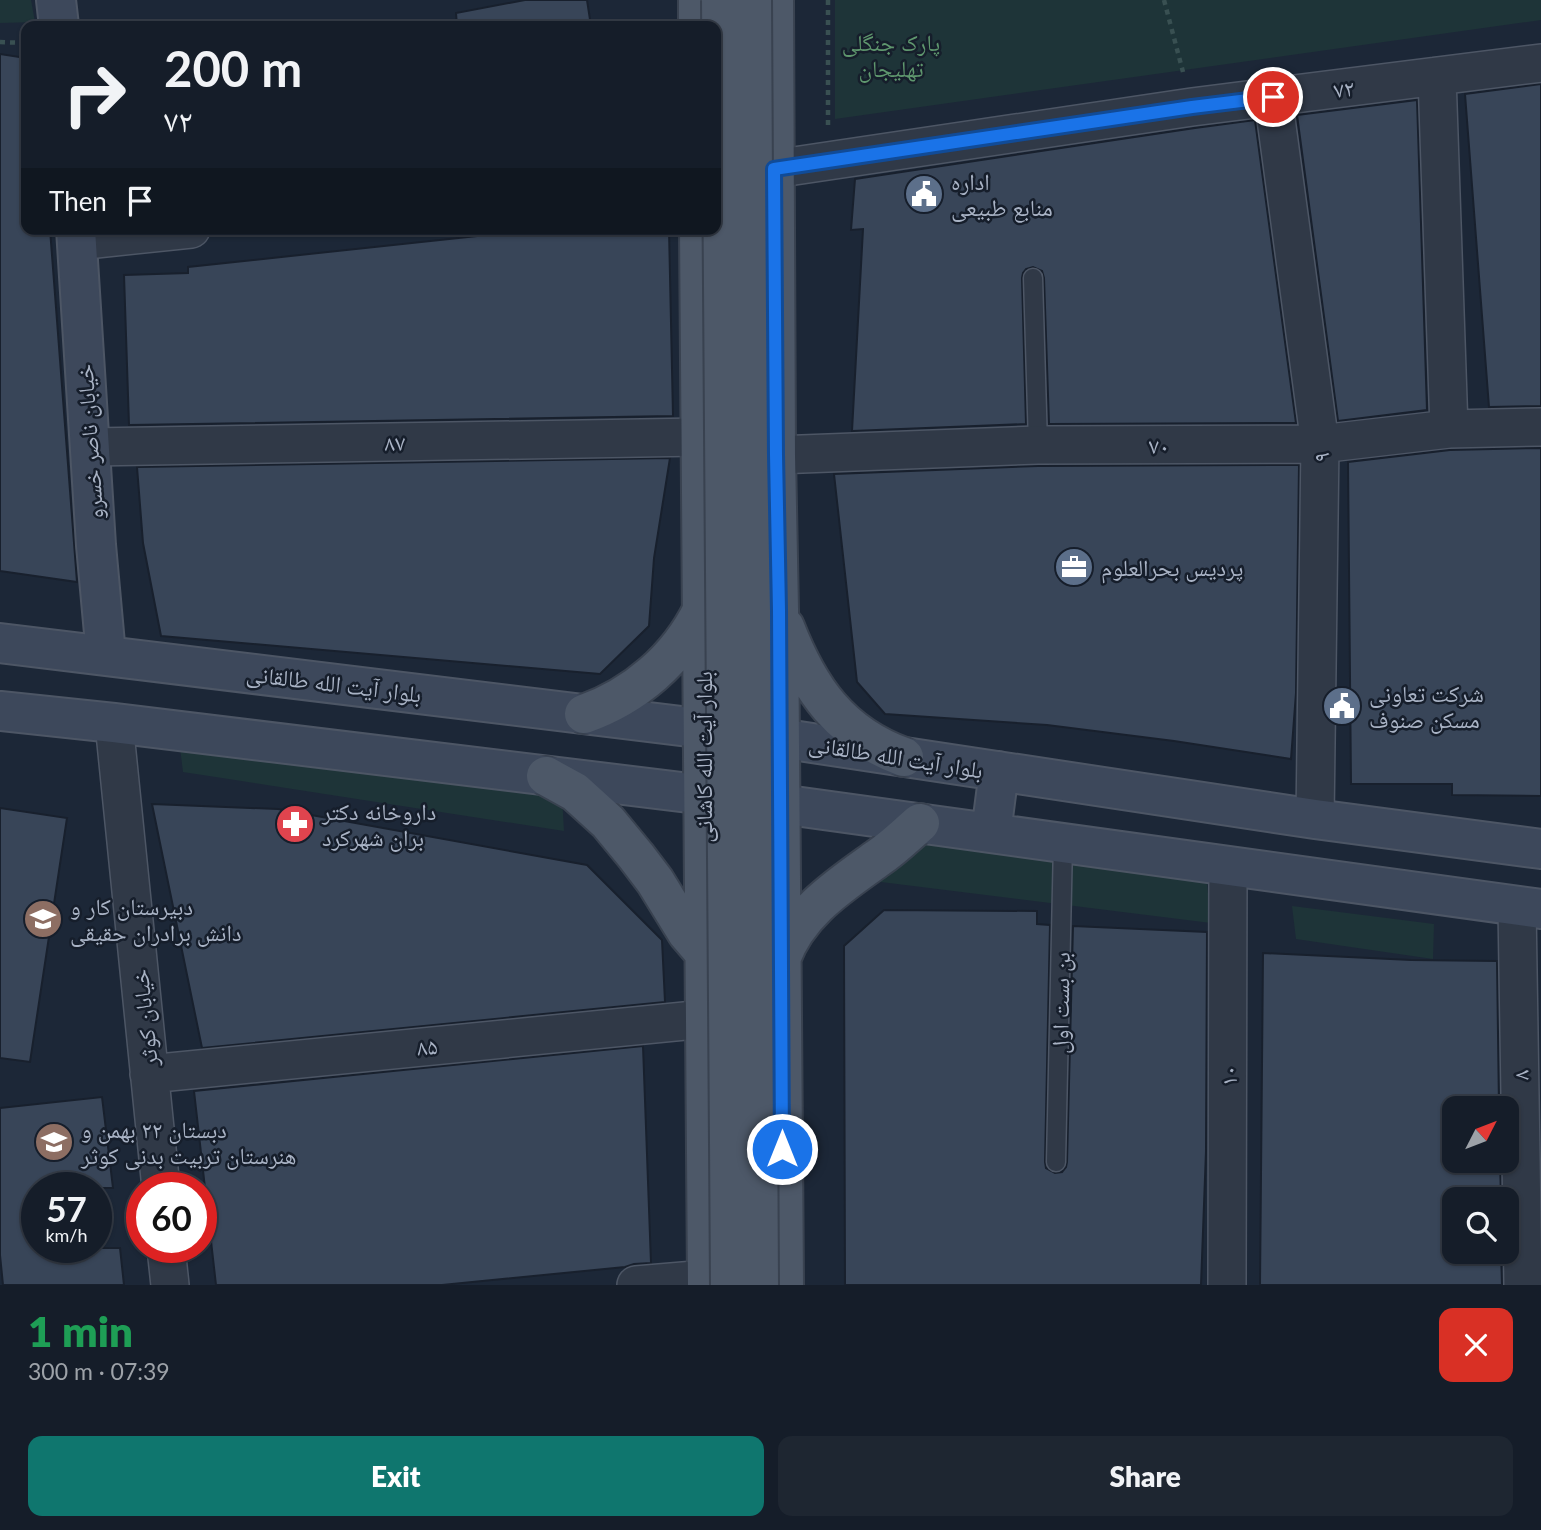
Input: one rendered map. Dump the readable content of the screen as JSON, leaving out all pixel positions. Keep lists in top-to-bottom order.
{
  "streets": {
    "main road": ["خیابان ناصر خسرو", "بلوار آیت الله طالقانی", "بلوار آیت الله کاشانی"],
    "street": [
      "۷۲",
      "۸۷",
      "۷۰",
      "۹",
      "خیابان کوثر",
      "۸۵",
      "۸",
      "۱۰"
    ],
    "lane": ["بن بست اول"]
  },
  "crossings": [
    ["۷۲", "۹"],
    ["خیابان ناصر خسرو", "۸۷"],
    ["خیابان ناصر خسرو", "بلوار آیت الله طالقانی"],
    ["۸۷", "بلوار آیت الله کاشانی"],
    ["۷۰", "۹"],
    ["۹", "بلوار آیت الله طالقانی"],
    ["بلوار آیت الله طالقانی", "بلوار آیت الله کاشانی"],
    ["بلوار آیت الله کاشانی", "۸۵"],
    ["خیابان کوثر", "۸۵"]
  ],
  "parks": ["پارک جنگلی تهلیجان"],
  "places": {
    "public building": ["اداره منابع طبیعی", "شرکت تعاونی مسکن صنوف"],
    "office": ["پردیس بحرالعلوم"],
    "pharmacy": ["داروخانه دکتر بران شهرکرد"],
    "school or university": ["دبیرستان کار و دانش برادران حقیقی", "دبستان ۲۲ بهمن و هنرستان تربیت بدنی کوثر"]
  },
  "north": "top right",
  "page": {
    "turn": ["200 m", "۷۲"],
    "then": "Then",
    "speed": "57 km/h",
    "limit": "60",
    "heading": ["1 min", "300 m · 07:39"],
    "buttons": ["Exit", "Share"]
  }
}
